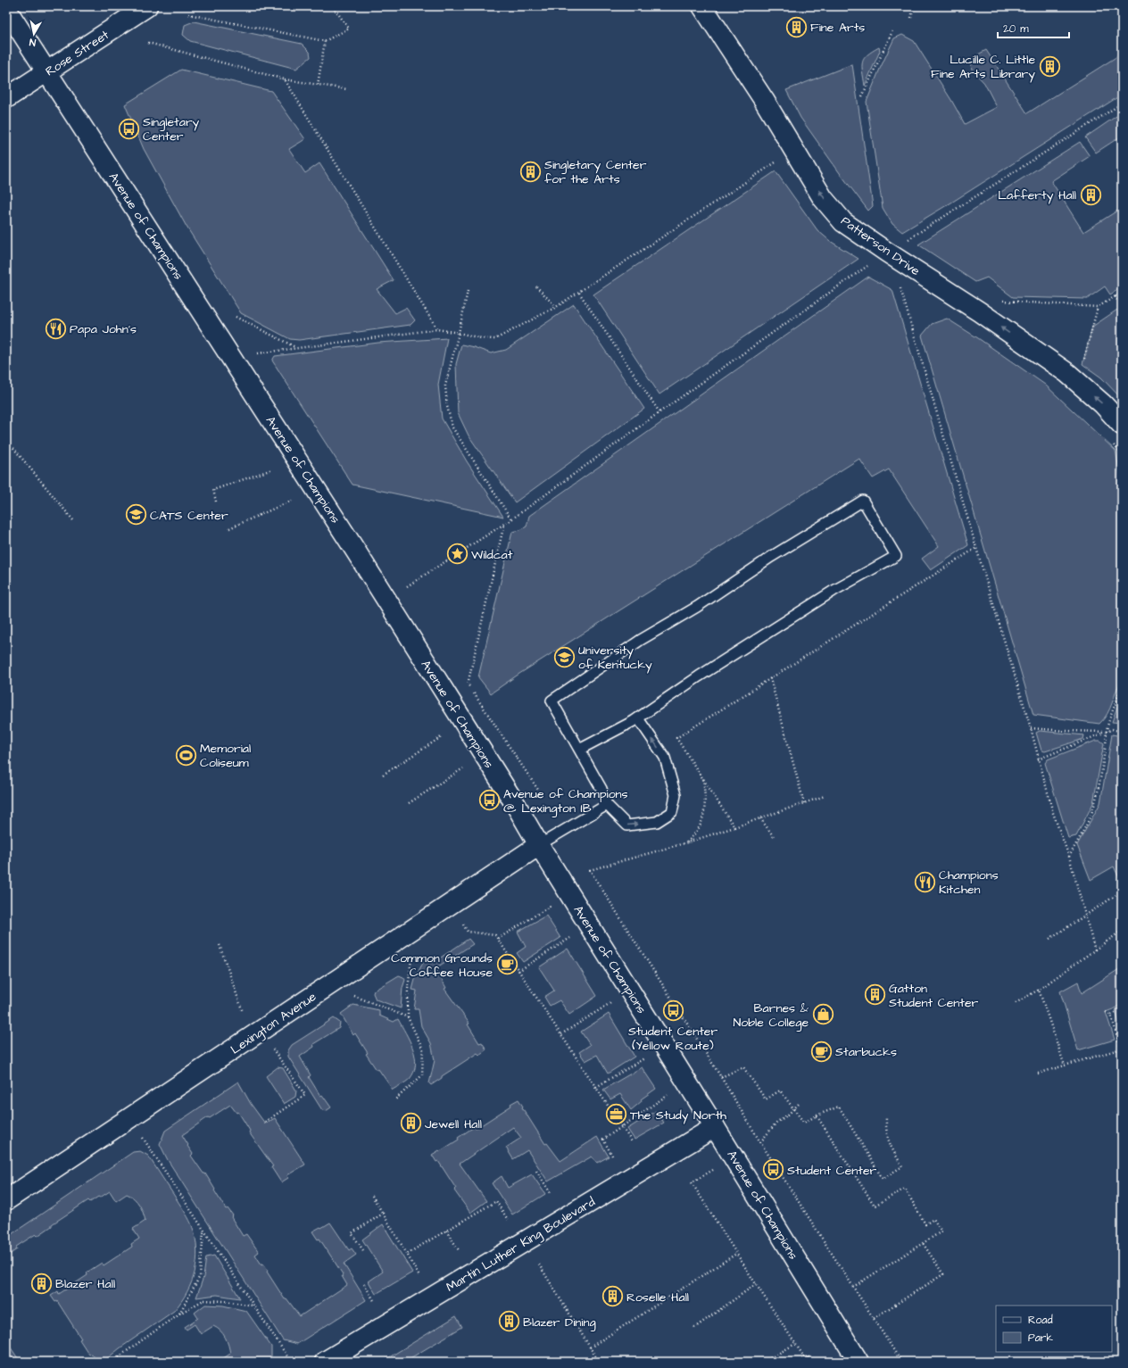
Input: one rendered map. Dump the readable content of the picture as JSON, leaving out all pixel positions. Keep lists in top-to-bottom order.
{
  "streets": {
    "street": [
      "Rose Street",
      "Avenue of Champions",
      "Patterson Drive",
      "Lexington Avenue",
      "Martin Luther King Boulevard"
    ]
  },
  "crossings": [
    ["Rose Street", "Avenue of Champions"],
    ["Avenue of Champions", "Lexington Avenue"],
    ["Avenue of Champions", "Martin Luther King Boulevard"]
  ],
  "one_way": ["Patterson Drive"],
  "places": {
    "building": [
      "Fine Arts",
      "Lucille C. Little Fine Arts Library",
      "Singletary Center for the Arts",
      "Lafferty Hall",
      "Gatton Student Center",
      "Jewell Hall",
      "Blazer Hall",
      "Roselle Hall",
      "Blazer Dining"
    ],
    "bus stop": [
      "Singletary Center",
      "Avenue of Champions @ Lexington IB",
      "Student Center (Yellow Route)",
      "Student Center"
    ],
    "restaurant": ["Papa John's", "Champions Kitchen"],
    "school or university": ["CATS Center", "University of Kentucky"],
    "place": ["Wildcat"],
    "sports": ["Memorial Coliseum"],
    "cafe": ["Common Grounds Coffee House", "Starbucks"],
    "shop": ["Barnes & Noble College"],
    "office": ["The Study North"]
  },
  "legend": ["Road", "Park"],
  "scale_bar": "20 m",
  "north": "bottom"
}
